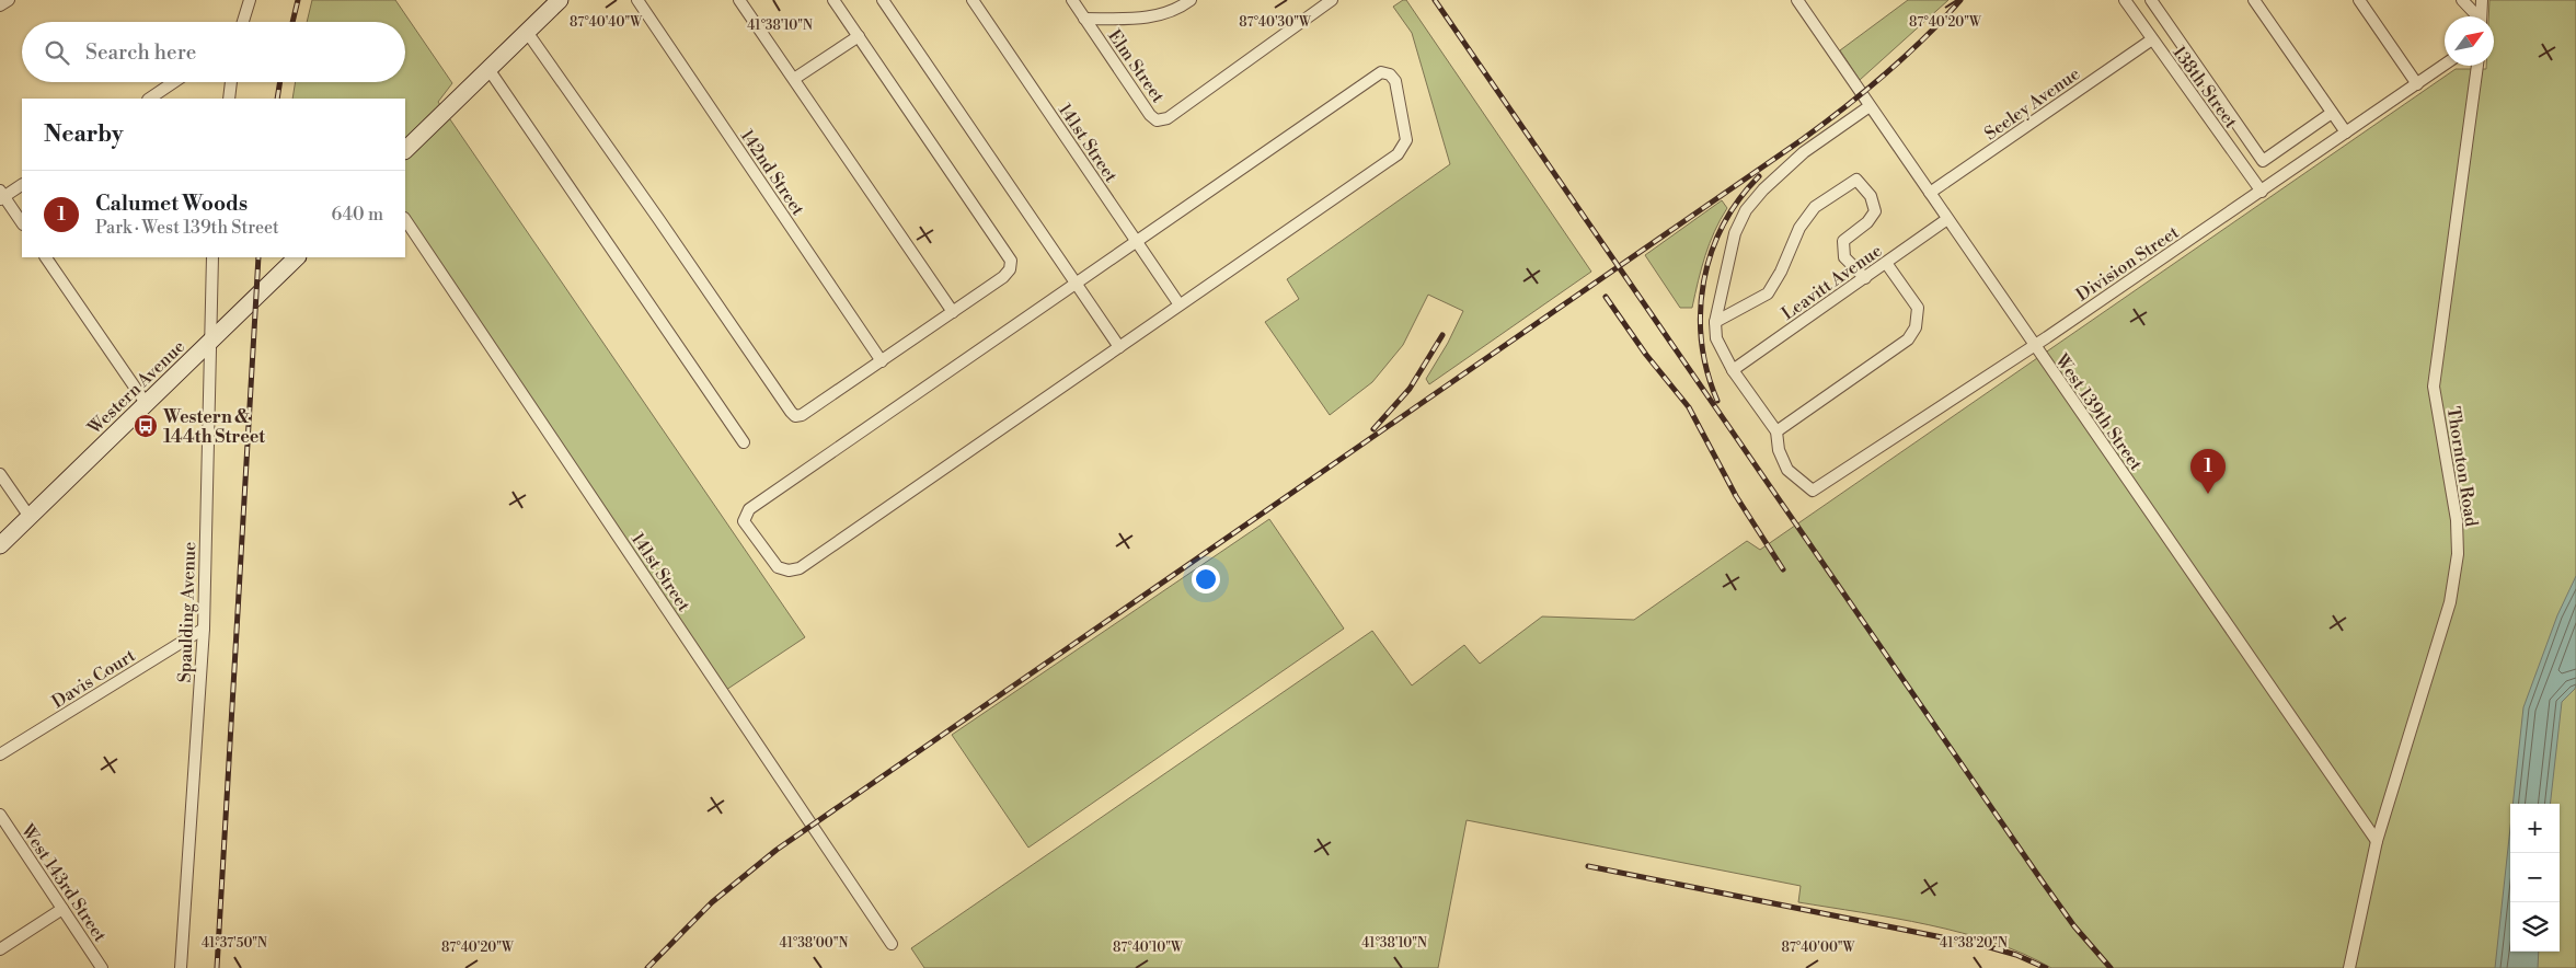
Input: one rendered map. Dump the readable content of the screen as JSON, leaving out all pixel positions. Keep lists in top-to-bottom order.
{
  "streets": {
    "main road": ["Western Avenue"],
    "street": [
      "Elm Street",
      "138th Street",
      "Seeley Avenue",
      "141st Street",
      "142nd Street",
      "Division Street",
      "Leavitt Avenue",
      "West 139th Street",
      "Thornton Road",
      "Spaulding Avenue",
      "Davis Court",
      "West 143rd Street"
    ]
  },
  "crossings": [
    ["138th Street", "Seeley Avenue"],
    ["138th Street", "Division Street"],
    ["Seeley Avenue", "West 139th Street"],
    ["Division Street", "West 139th Street"],
    ["Leavitt Avenue", "West 139th Street"],
    ["Western Avenue", "Spaulding Avenue"],
    ["West 139th Street", "Thornton Road"],
    ["Spaulding Avenue", "Davis Court"]
  ],
  "places": {
    "bus stop": ["Western & 144th Street"]
  },
  "north": "top right",
  "page": {
    "search": "Search here",
    "heading": "Nearby",
    "list": [
      {
        "mark": "1",
        "name": "Calumet Woods",
        "note": "Park · West 139th Street",
        "value": "640 m"
      }
    ],
    "pins": "1",
    "map_buttons": ["+", "−"]
  },
  "coordinates": [
    "87°40'40\"W",
    "87°40'30\"W",
    "87°40'20\"W",
    "41°38'10\"N",
    "41°37'50\"N",
    "41°38'00\"N",
    "41°38'20\"N",
    "87°40'10\"W",
    "87°40'00\"W"
  ]
}
